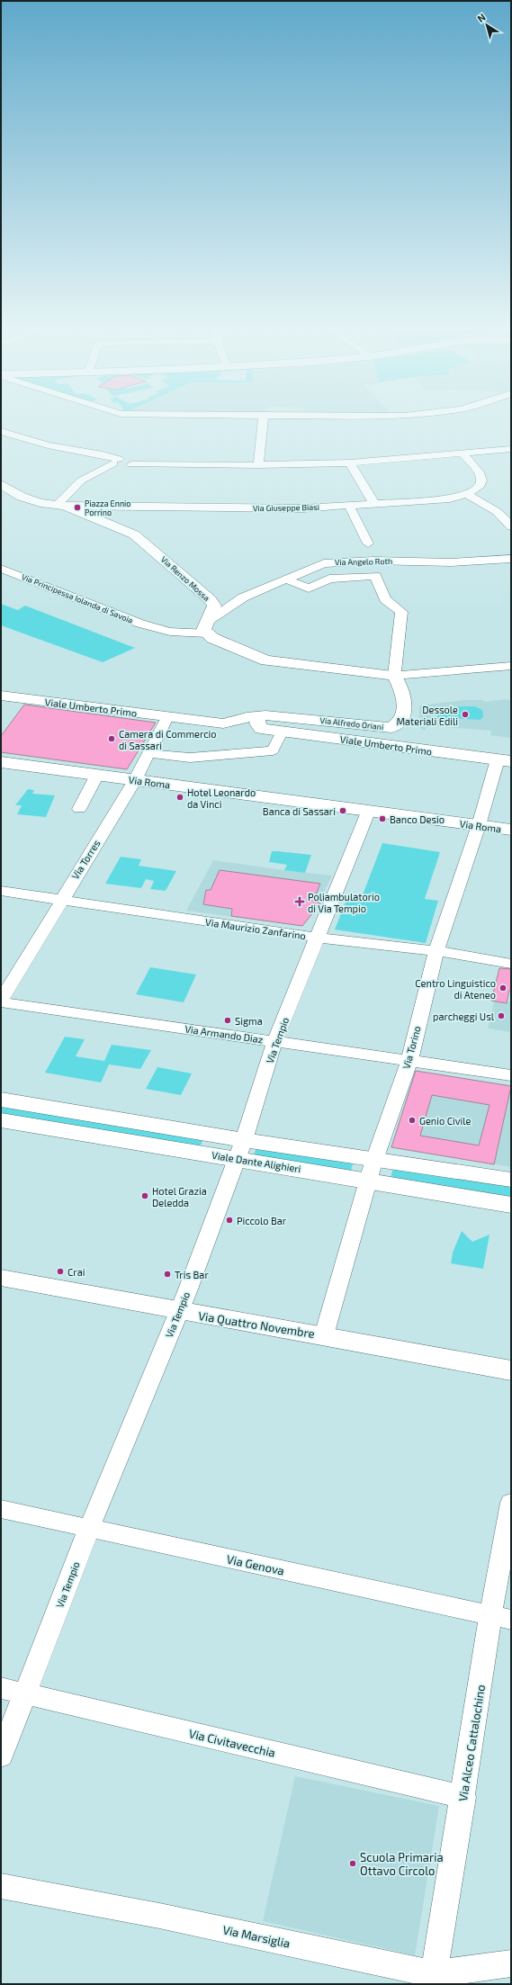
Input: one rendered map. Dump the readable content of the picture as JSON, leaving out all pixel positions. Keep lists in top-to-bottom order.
{
  "streets": {
    "main road": [
      "Via Renzo Mossa",
      "Viale Umberto Primo",
      "Via Alfredo Oriani",
      "Via Roma",
      "Viale Dante Alighieri",
      "Via Quattro Novembre"
    ],
    "street": [
      "Via Giuseppe Biasi",
      "Via Angelo Roth",
      "Via Principessa Iolanda di Savoia",
      "Via Torres",
      "Via Maurizio Zanfarino",
      "Via Armando Diaz",
      "Via Tempio",
      "Via Torino",
      "Via Genova",
      "Via Civitavecchia",
      "Via Alceo Cattalochino",
      "Via Marsiglia"
    ]
  },
  "crossings": [
    ["Via Giuseppe Biasi", "Via Renzo Mossa"],
    ["Via Angelo Roth", "Via Renzo Mossa"],
    ["Via Angelo Roth", "Via Principessa Iolanda di Savoia"],
    ["Via Renzo Mossa", "Via Principessa Iolanda di Savoia"],
    ["Viale Umberto Primo", "Via Alfredo Oriani"],
    ["Viale Umberto Primo", "Via Torres"],
    ["Viale Umberto Primo", "Via Torino"],
    ["Via Roma", "Via Torres"],
    ["Via Roma", "Via Tempio"],
    ["Via Roma", "Via Torino"],
    ["Via Torres", "Via Maurizio Zanfarino"],
    ["Via Torres", "Via Armando Diaz"],
    ["Via Maurizio Zanfarino", "Via Tempio"],
    ["Via Maurizio Zanfarino", "Via Torino"],
    ["Via Armando Diaz", "Via Tempio"],
    ["Via Armando Diaz", "Via Torino"],
    ["Via Tempio", "Viale Dante Alighieri"],
    ["Via Tempio", "Via Quattro Novembre"],
    ["Via Tempio", "Via Genova"],
    ["Via Tempio", "Via Civitavecchia"],
    ["Via Torino", "Viale Dante Alighieri"],
    ["Via Torino", "Via Quattro Novembre"],
    ["Via Genova", "Via Alceo Cattalochino"],
    ["Via Civitavecchia", "Via Alceo Cattalochino"],
    ["Via Alceo Cattalochino", "Via Marsiglia"]
  ],
  "places": {
    "other": [
      "Piazza Ennio Porrino",
      "Dessole Materiali Edili",
      "Camera di Commercio di Sassari",
      "Hotel Leonardo da Vinci",
      "Banca di Sassari",
      "Banco Desio",
      "Centro Linguistico di Ateneo",
      "parcheggi Usl",
      "Sigma",
      "Genio Civile",
      "Hotel Grazia Deledda",
      "Piccolo Bar",
      "Crai",
      "Tris Bar",
      "Scuola Primaria Ottavo Circolo"
    ],
    "health": ["Poliambulatorio di Via Tempio"]
  },
  "north": "top left"
}
